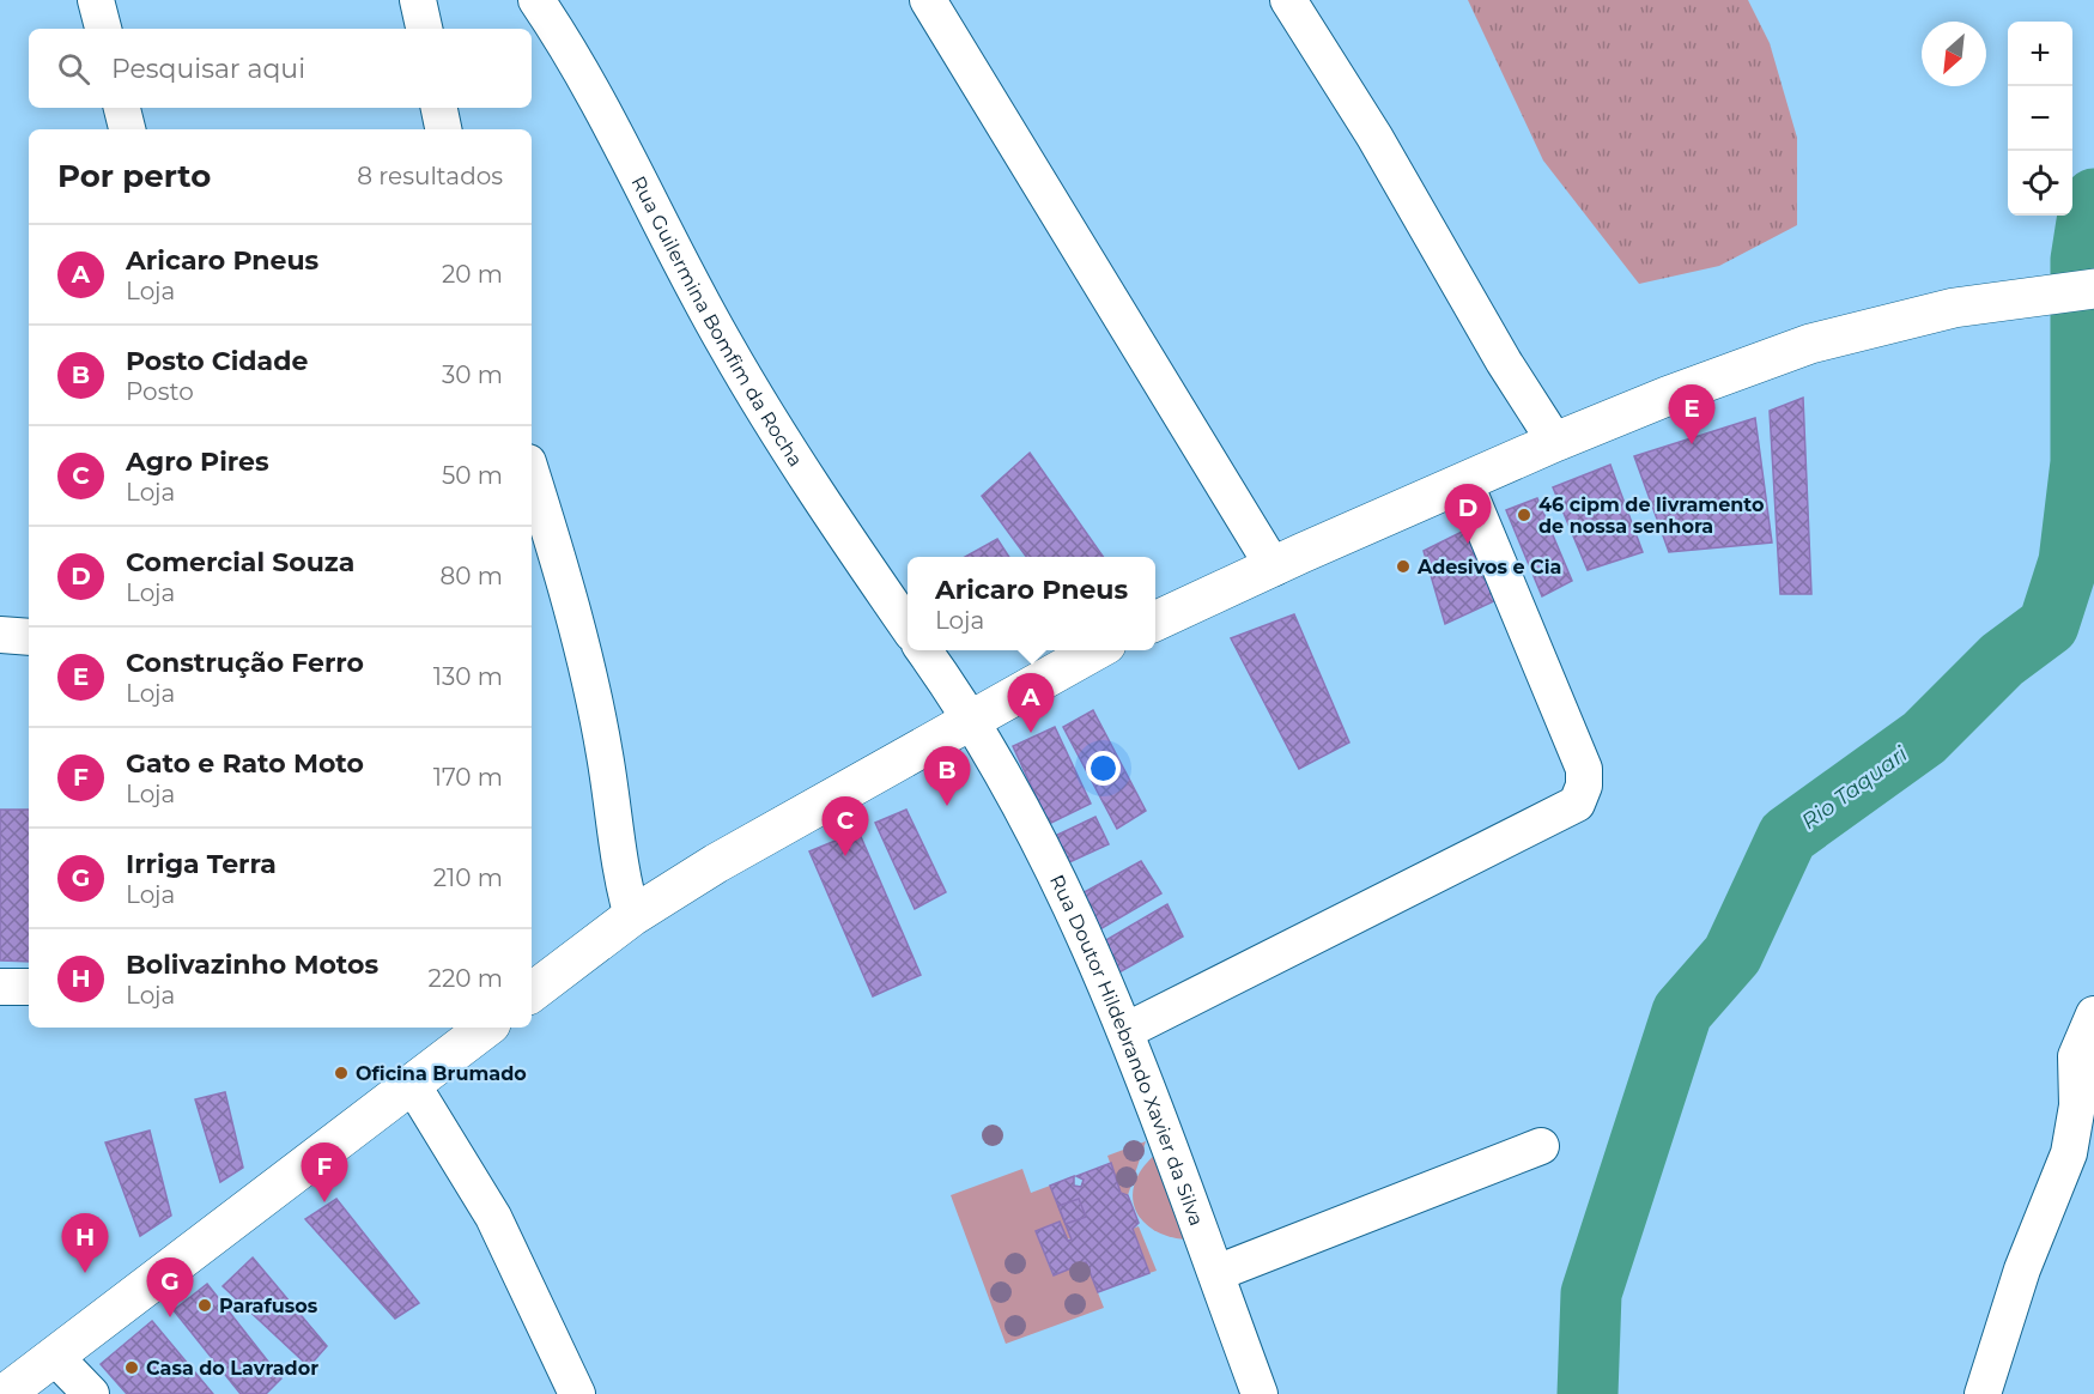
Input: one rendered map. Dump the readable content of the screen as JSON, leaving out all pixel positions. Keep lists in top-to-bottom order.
{
  "streets": {
    "street": ["Rua Guilermina Bomfim da Rocha", "Rua Doutor Hildebrando Xavier da Silva"]
  },
  "water": ["Rio Taquari"],
  "places": [
    "46 cipm de livramento de nossa senhora",
    "Adesivos e Cia",
    "Oficina Brumado",
    "Parafusos",
    "Casa do Lavrador"
  ],
  "north": "bottom left",
  "page": {
    "map_buttons": ["+", "−"],
    "search": "Pesquisar aqui",
    "heading": ["Por perto", "8 resultados"],
    "list": [
      {
        "mark": "A",
        "name": "Aricaro Pneus",
        "note": "Loja",
        "value": "20 m"
      },
      {
        "mark": "B",
        "name": "Posto Cidade",
        "note": "Posto",
        "value": "30 m"
      },
      {
        "mark": "C",
        "name": "Agro Pires",
        "note": "Loja",
        "value": "50 m"
      },
      {
        "mark": "D",
        "name": "Comercial Souza",
        "note": "Loja",
        "value": "80 m"
      },
      {
        "mark": "E",
        "name": "Construção Ferro",
        "note": "Loja",
        "value": "130 m"
      },
      {
        "mark": "F",
        "name": "Gato e Rato Moto",
        "note": "Loja",
        "value": "170 m"
      },
      {
        "mark": "G",
        "name": "Irriga Terra",
        "note": "Loja",
        "value": "210 m"
      },
      {
        "mark": "H",
        "name": "Bolivazinho Motos",
        "note": "Loja",
        "value": "220 m"
      }
    ],
    "pins": [
      "E",
      "D",
      "A",
      "B",
      "C",
      "F",
      "H",
      "G"
    ],
    "popup": ["Aricaro Pneus", "Loja"]
  }
}
